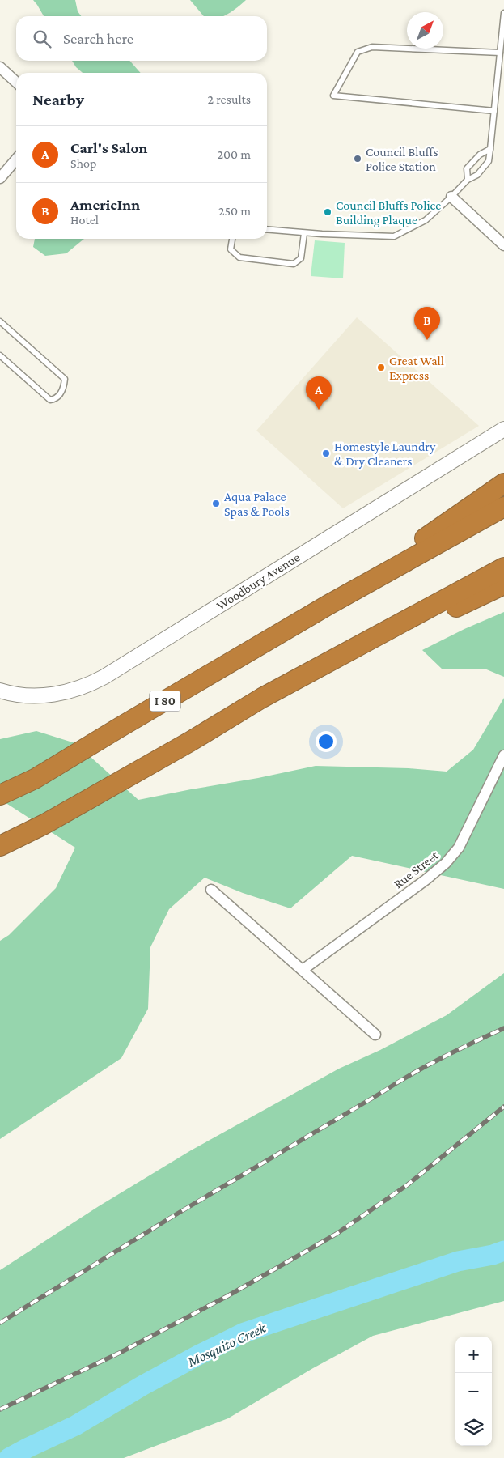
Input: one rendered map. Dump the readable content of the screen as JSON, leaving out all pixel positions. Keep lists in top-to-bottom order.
{
  "streets": {
    "highway": ["I 80"],
    "main road": ["Woodbury Avenue"],
    "street": ["Rue Street"]
  },
  "water": ["Mosquito Creek"],
  "places": [
    "Council Bluffs Police Station",
    "Council Bluffs Police Building Plaque",
    "Great Wall Express",
    "Homestyle Laundry & Dry Cleaners",
    "Aqua Palace Spas & Pools"
  ],
  "north": "top right",
  "page": {
    "search": "Search here",
    "heading": ["Nearby", "2 results"],
    "list": [
      {
        "mark": "A",
        "name": "Carl's Salon",
        "note": "Shop",
        "value": "200 m"
      },
      {
        "mark": "B",
        "name": "AmericInn",
        "note": "Hotel",
        "value": "250 m"
      }
    ],
    "pins": ["B", "A"],
    "map_buttons": ["+", "−"]
  }
}
